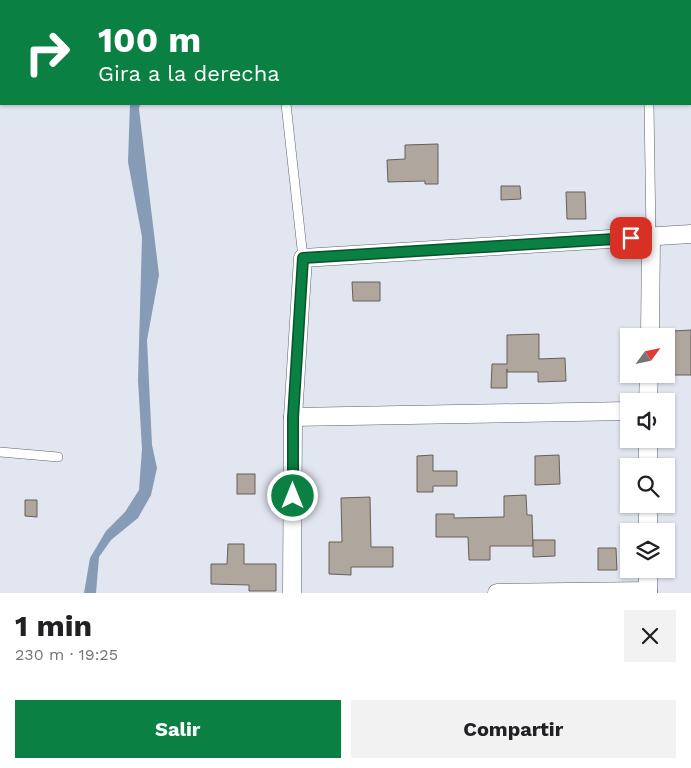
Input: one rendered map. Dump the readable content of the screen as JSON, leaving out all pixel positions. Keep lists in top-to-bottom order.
{
  "north": "top right",
  "page": {
    "turn": ["100 m", "Gira a la derecha"],
    "heading": ["1 min", "230 m · 19:25"],
    "buttons": ["Salir", "Compartir"]
  }
}
